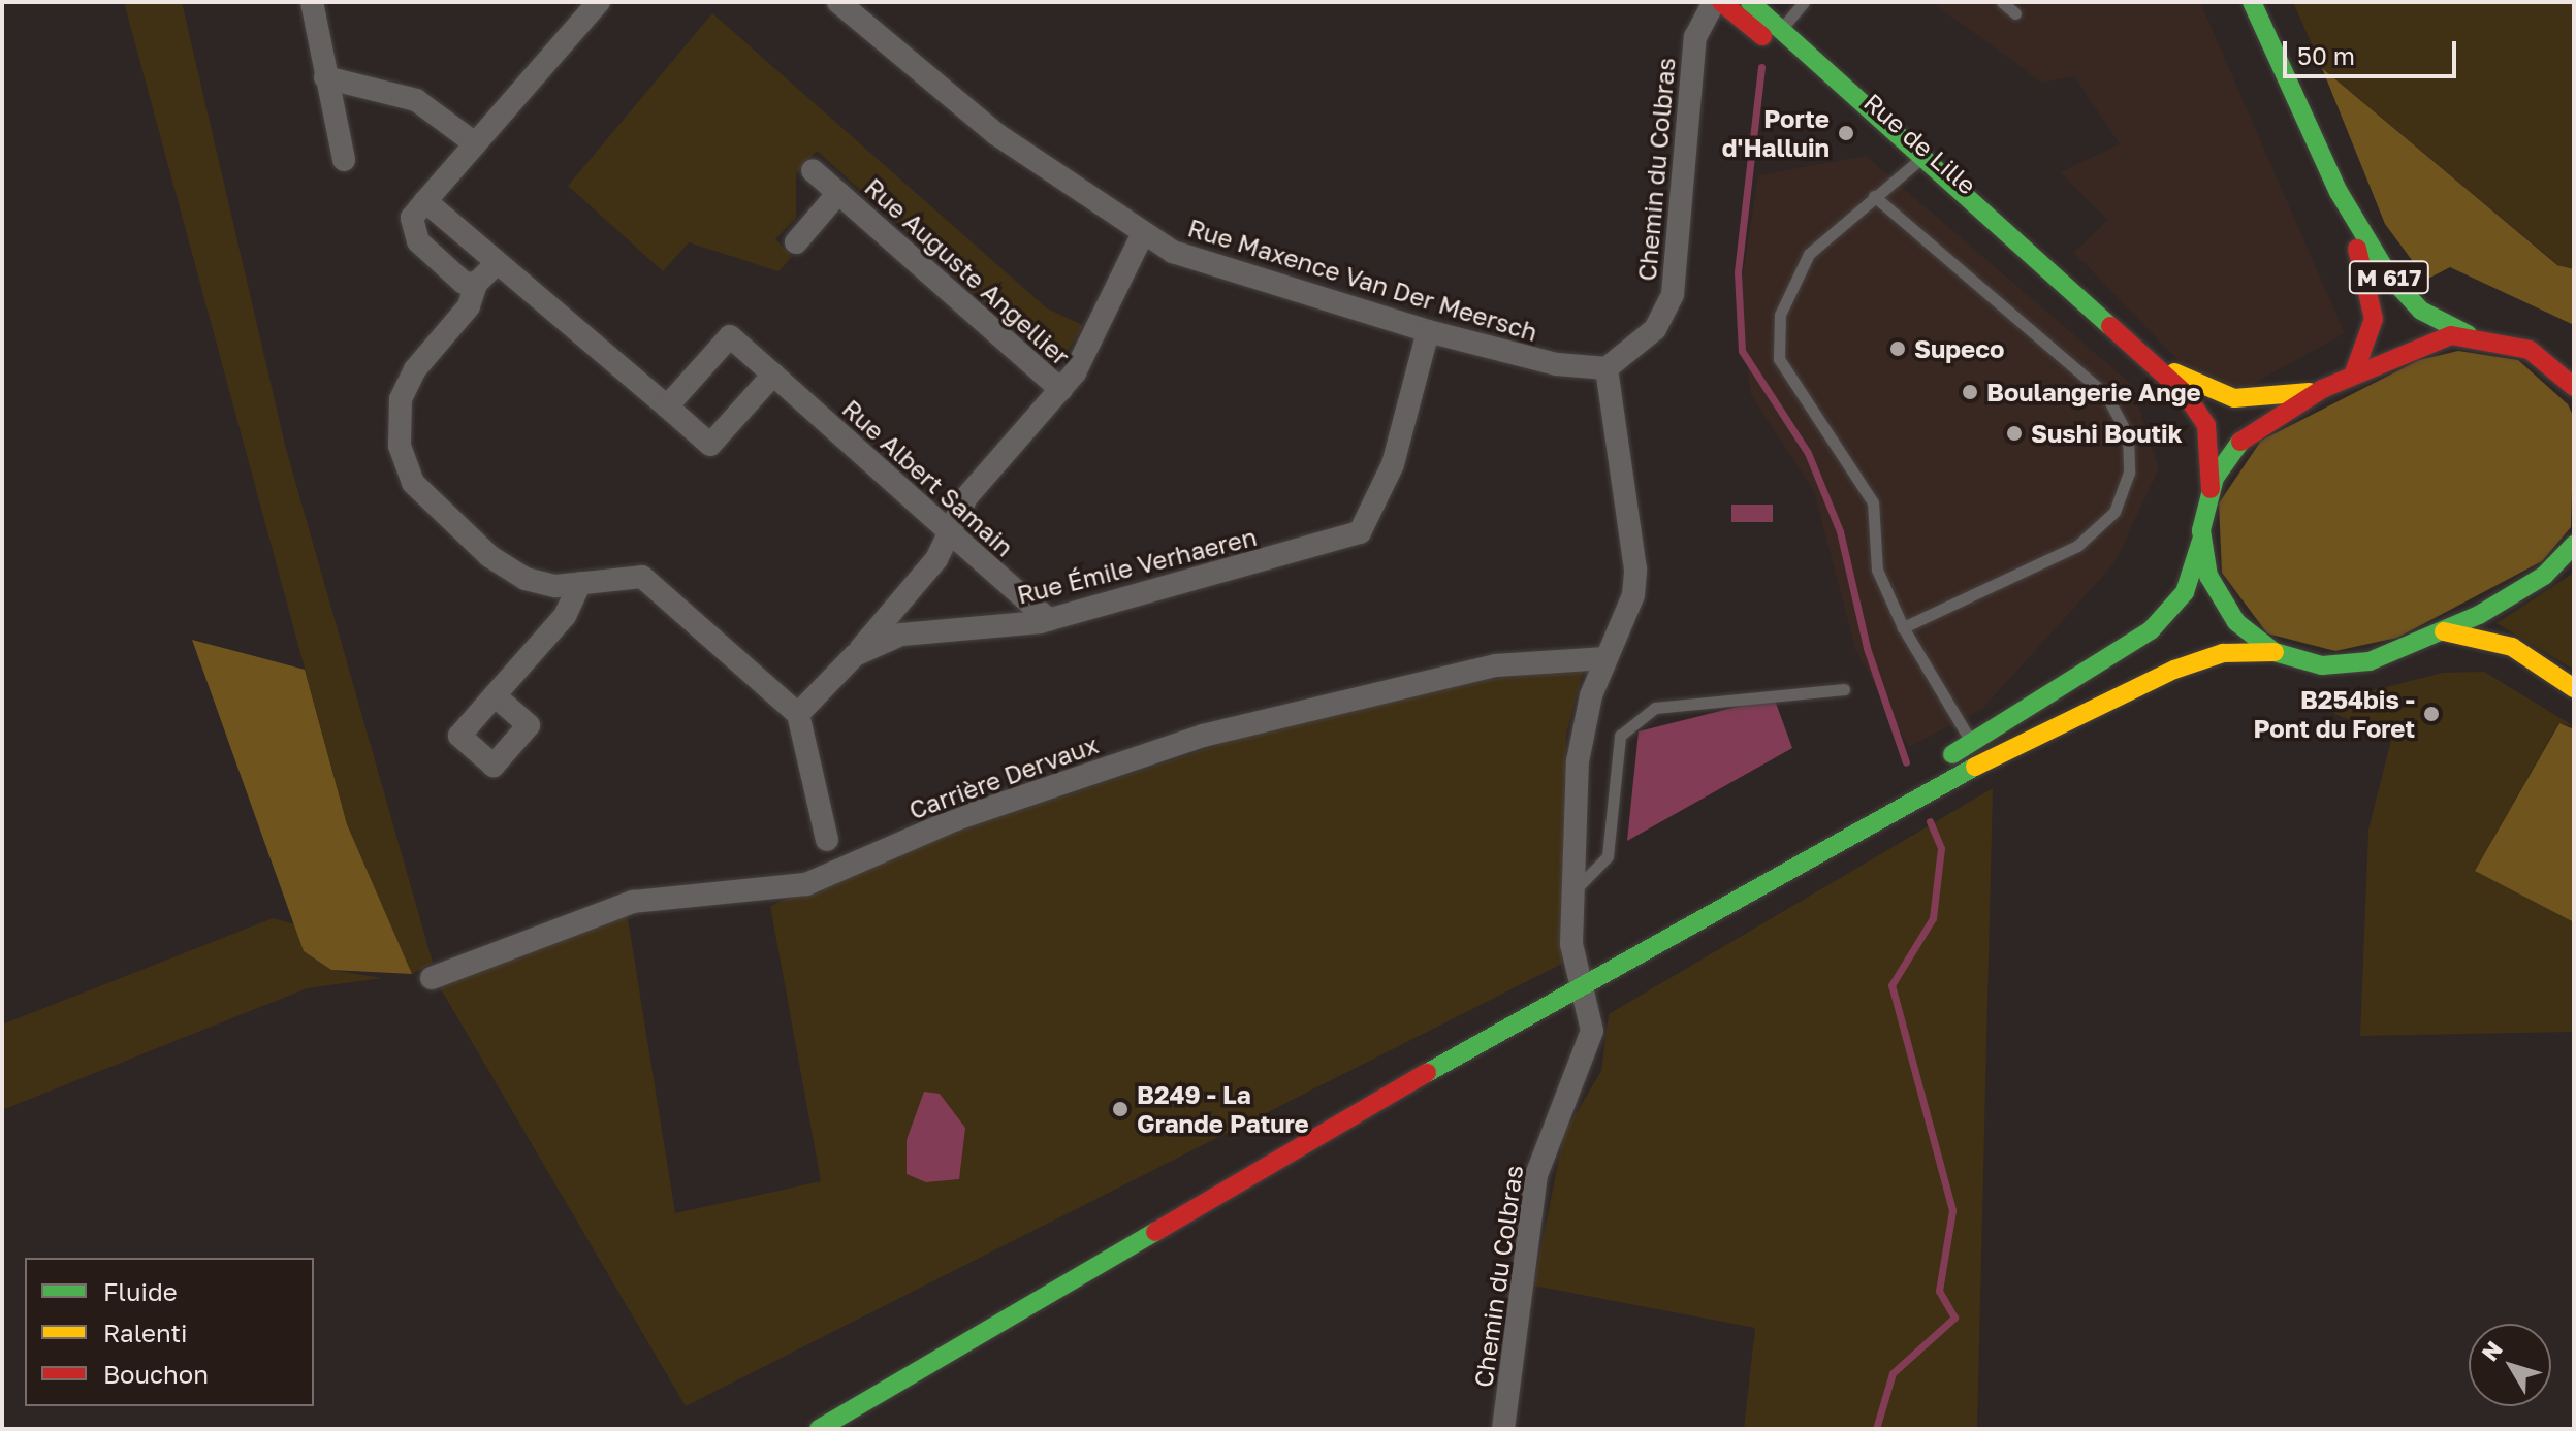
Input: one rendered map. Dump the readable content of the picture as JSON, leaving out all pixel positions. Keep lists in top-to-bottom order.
{
  "streets": {
    "main road": ["Rue de Lille", "M 617"],
    "street": [
      "Chemin du Colbras",
      "Rue Auguste Angellier",
      "Rue Maxence Van Der Meersch",
      "Rue Albert Samain",
      "Rue Émile Verhaeren",
      "Carrière Dervaux"
    ]
  },
  "crossings": [
    ["Chemin du Colbras", "Rue Maxence Van Der Meersch"],
    ["Chemin du Colbras", "Carrière Dervaux"],
    ["Rue Auguste Angellier", "Rue Maxence Van Der Meersch"],
    ["Rue Auguste Angellier", "Rue Albert Samain"],
    ["Rue Auguste Angellier", "Rue Émile Verhaeren"],
    ["Rue Maxence Van Der Meersch", "Rue Émile Verhaeren"],
    ["Rue Albert Samain", "Rue Émile Verhaeren"]
  ],
  "places": [
    "Porte d'Halluin",
    "Supeco",
    "Boulangerie Ange",
    "Sushi Boutik",
    "B254bis - Pont du Foret",
    "B249 - La Grande Pature"
  ],
  "legend": ["Fluide", "Ralenti", "Bouchon"],
  "scale_bar": "50 m",
  "north": "top left"
}
